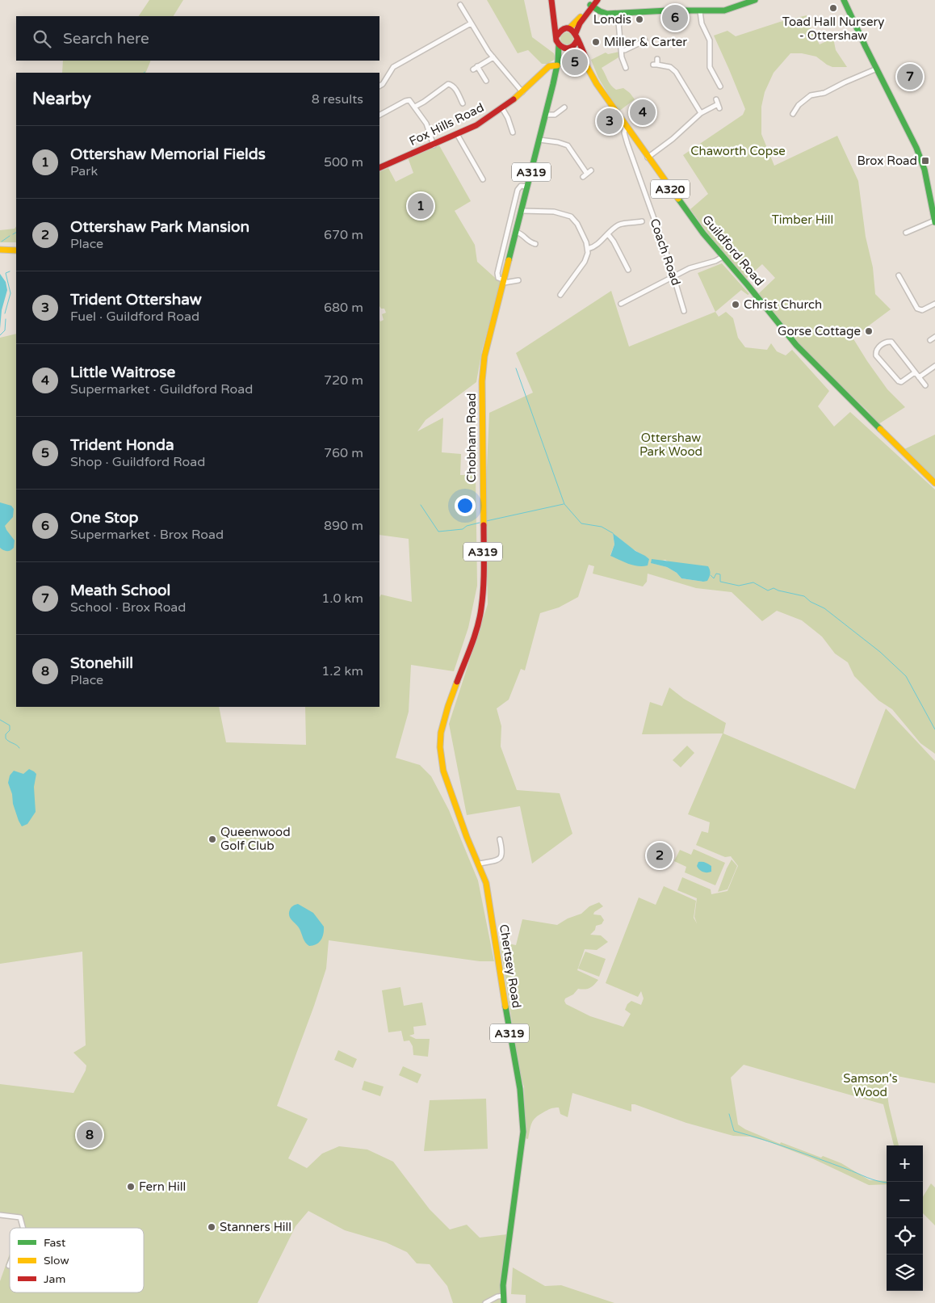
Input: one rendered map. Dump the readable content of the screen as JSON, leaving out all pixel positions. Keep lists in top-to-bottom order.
{
  "streets": {
    "main road": [
      "Fox Hills Road",
      "A319",
      "A320",
      "Guildford Road",
      "Chobham Road",
      "Chertsey Road"
    ],
    "street": ["Coach Road"]
  },
  "crossings": [
    ["Fox Hills Road", "Chobham Road"],
    ["Guildford Road", "Coach Road"],
    ["Guildford Road", "Chobham Road"],
    ["Chobham Road", "Chertsey Road"]
  ],
  "parks": [
    "Chaworth Copse",
    "Timber Hill",
    "Ottershaw Park Wood",
    "Samson's Wood"
  ],
  "places": {
    "other": [
      "Toad Hall Nursery - Ottershaw",
      "Londis",
      "Miller & Carter",
      "Christ Church",
      "Gorse Cottage",
      "Queenwood Golf Club",
      "Fern Hill",
      "Stanners Hill"
    ],
    "transit": ["Brox Road"]
  },
  "legend": ["Fast", "Slow", "Jam"],
  "page": {
    "pins": [
      "6",
      "5",
      "7",
      "4",
      "3",
      "1",
      "2",
      "8"
    ],
    "search": "Search here",
    "heading": ["Nearby", "8 results"],
    "list": [
      {
        "mark": "1",
        "name": "Ottershaw Memorial Fields",
        "note": "Park",
        "value": "500 m"
      },
      {
        "mark": "2",
        "name": "Ottershaw Park Mansion",
        "note": "Place",
        "value": "670 m"
      },
      {
        "mark": "3",
        "name": "Trident Ottershaw",
        "note": "Fuel · Guildford Road",
        "value": "680 m"
      },
      {
        "mark": "4",
        "name": "Little Waitrose",
        "note": "Supermarket · Guildford Road",
        "value": "720 m"
      },
      {
        "mark": "5",
        "name": "Trident Honda",
        "note": "Shop · Guildford Road",
        "value": "760 m"
      },
      {
        "mark": "6",
        "name": "One Stop",
        "note": "Supermarket · Brox Road",
        "value": "890 m"
      },
      {
        "mark": "7",
        "name": "Meath School",
        "note": "School · Brox Road",
        "value": "1.0 km"
      },
      {
        "mark": "8",
        "name": "Stonehill",
        "note": "Place",
        "value": "1.2 km"
      }
    ],
    "map_buttons": ["+", "−"]
  }
}
